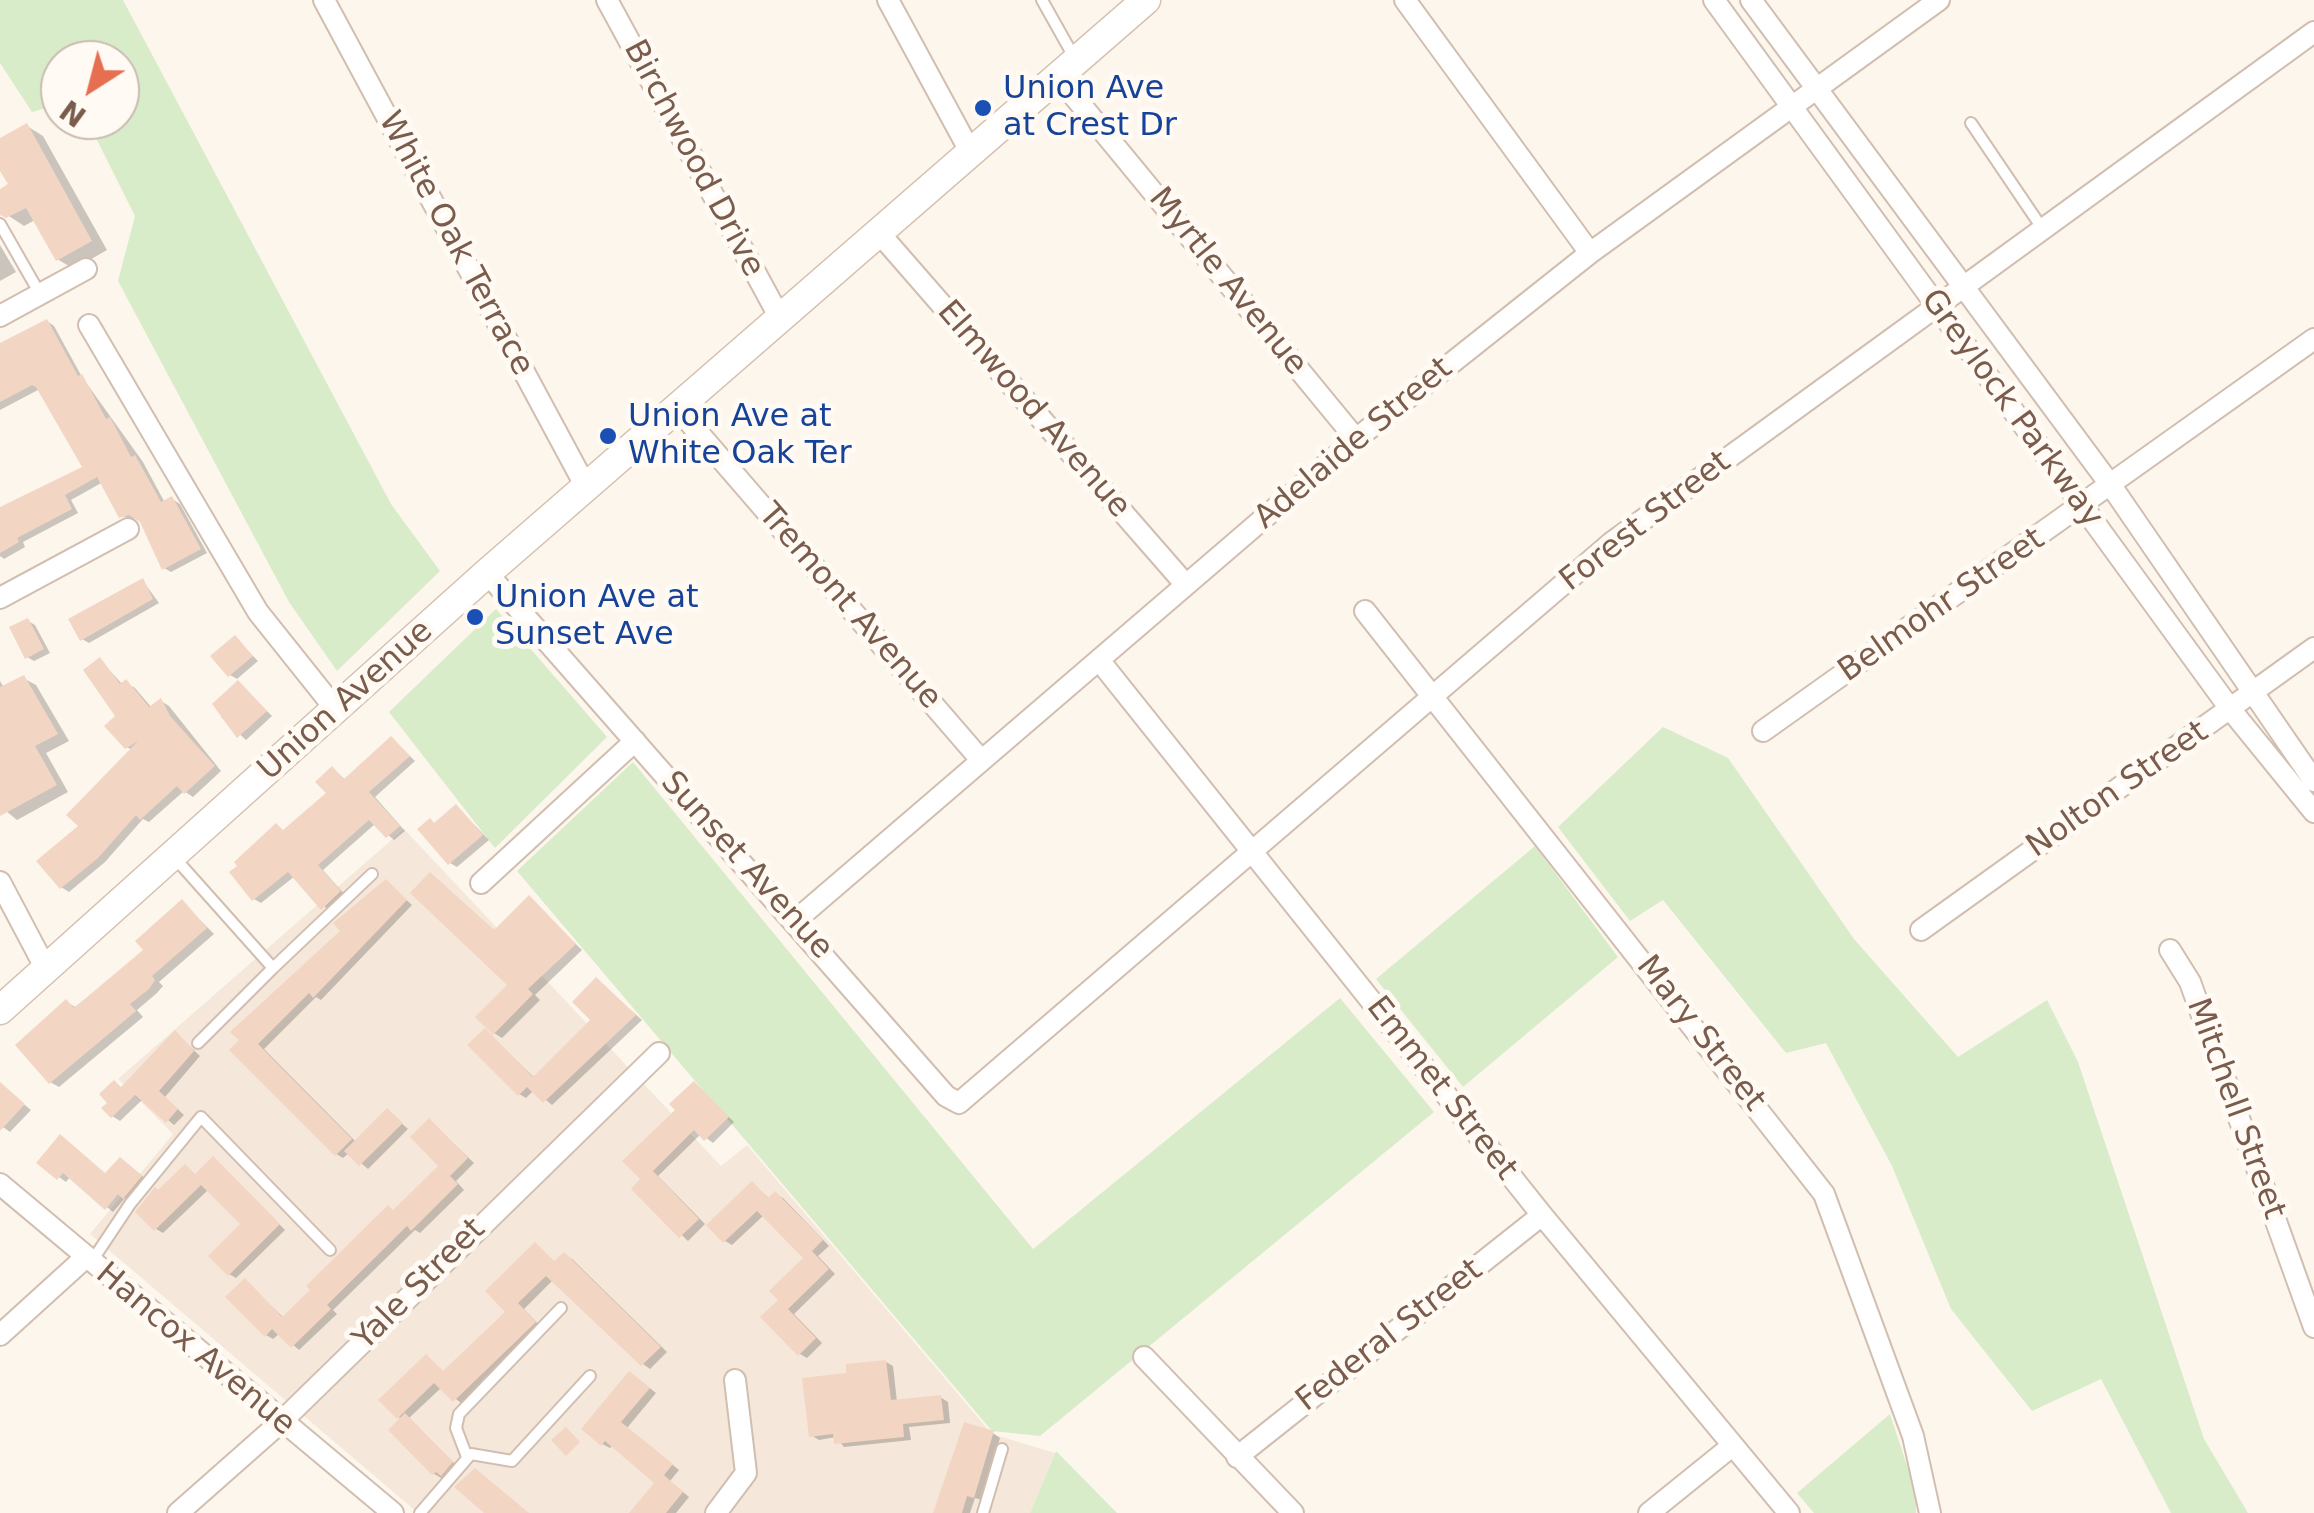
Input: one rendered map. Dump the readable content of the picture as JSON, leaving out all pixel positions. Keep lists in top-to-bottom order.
{
  "streets": {
    "street": [
      "Birchwood Drive",
      "White Oak Terrace",
      "Myrtle Avenue",
      "Greylock Parkway",
      "Elmwood Avenue",
      "Adelaide Street",
      "Forest Street",
      "Belmohr Street",
      "Tremont Avenue",
      "Union Avenue",
      "Nolton Street",
      "Sunset Avenue",
      "Mary Street",
      "Emmet Street",
      "Mitchell Street",
      "Yale Street",
      "Federal Street",
      "Hancox Avenue"
    ]
  },
  "crossings": [
    ["Birchwood Drive", "Union Avenue"],
    ["White Oak Terrace", "Union Avenue"],
    ["Myrtle Avenue", "Adelaide Street"],
    ["Myrtle Avenue", "Union Avenue"],
    ["Greylock Parkway", "Adelaide Street"],
    ["Greylock Parkway", "Forest Street"],
    ["Greylock Parkway", "Belmohr Street"],
    ["Greylock Parkway", "Nolton Street"],
    ["Elmwood Avenue", "Adelaide Street"],
    ["Elmwood Avenue", "Union Avenue"],
    ["Adelaide Street", "Tremont Avenue"],
    ["Adelaide Street", "Sunset Avenue"],
    ["Adelaide Street", "Emmet Street"],
    ["Forest Street", "Sunset Avenue"],
    ["Forest Street", "Mary Street"],
    ["Forest Street", "Emmet Street"],
    ["Tremont Avenue", "Union Avenue"],
    ["Union Avenue", "Sunset Avenue"],
    ["Emmet Street", "Federal Street"],
    ["Yale Street", "Hancox Avenue"]
  ],
  "places": ["Union Ave at Crest Dr", "Union Ave at White Oak Ter", "Union Ave at Sunset Ave"],
  "north": "bottom left"
}
